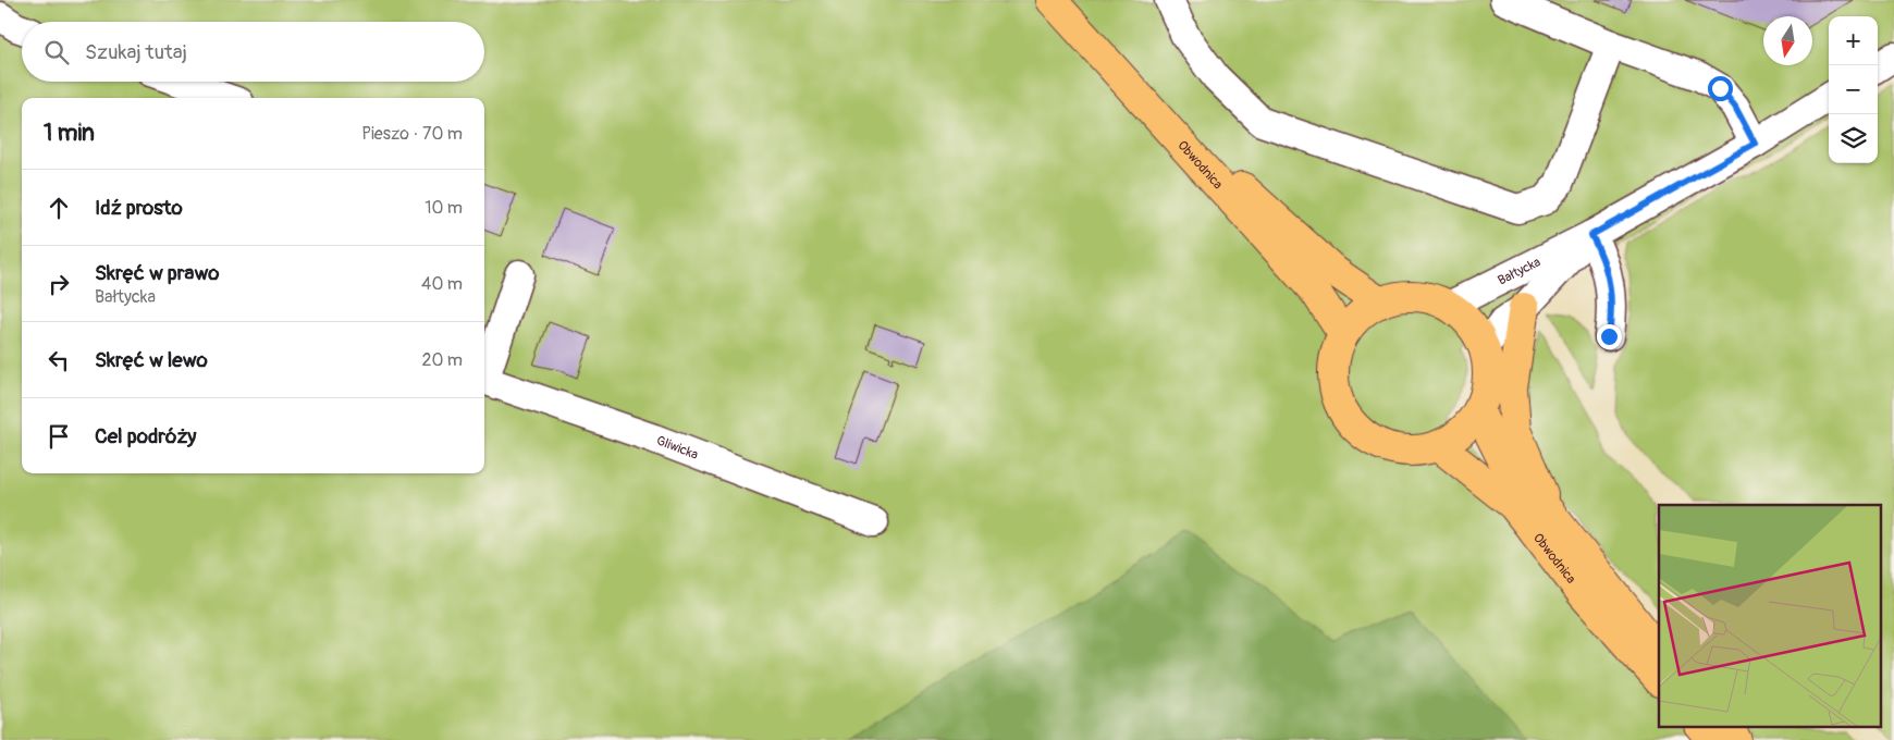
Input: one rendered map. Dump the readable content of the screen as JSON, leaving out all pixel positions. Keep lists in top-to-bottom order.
{
  "streets": {
    "highway": ["Obwodnica"],
    "street": ["Bałtycka", "Gliwicka"]
  },
  "crossings": [
    ["Obwodnica", "Bałtycka"]
  ],
  "north": "bottom",
  "page": {
    "map_buttons": ["+", "−"],
    "search": "Szukaj tutaj",
    "heading": ["1 min", "Pieszo · 70 m"],
    "list": [
      ["Idź prosto", "10 m"],
      ["Skręć w prawo", "Bałtycka", "40 m"],
      ["Skręć w lewo", "20 m"],
      "Cel podróży"
    ]
  }
}
